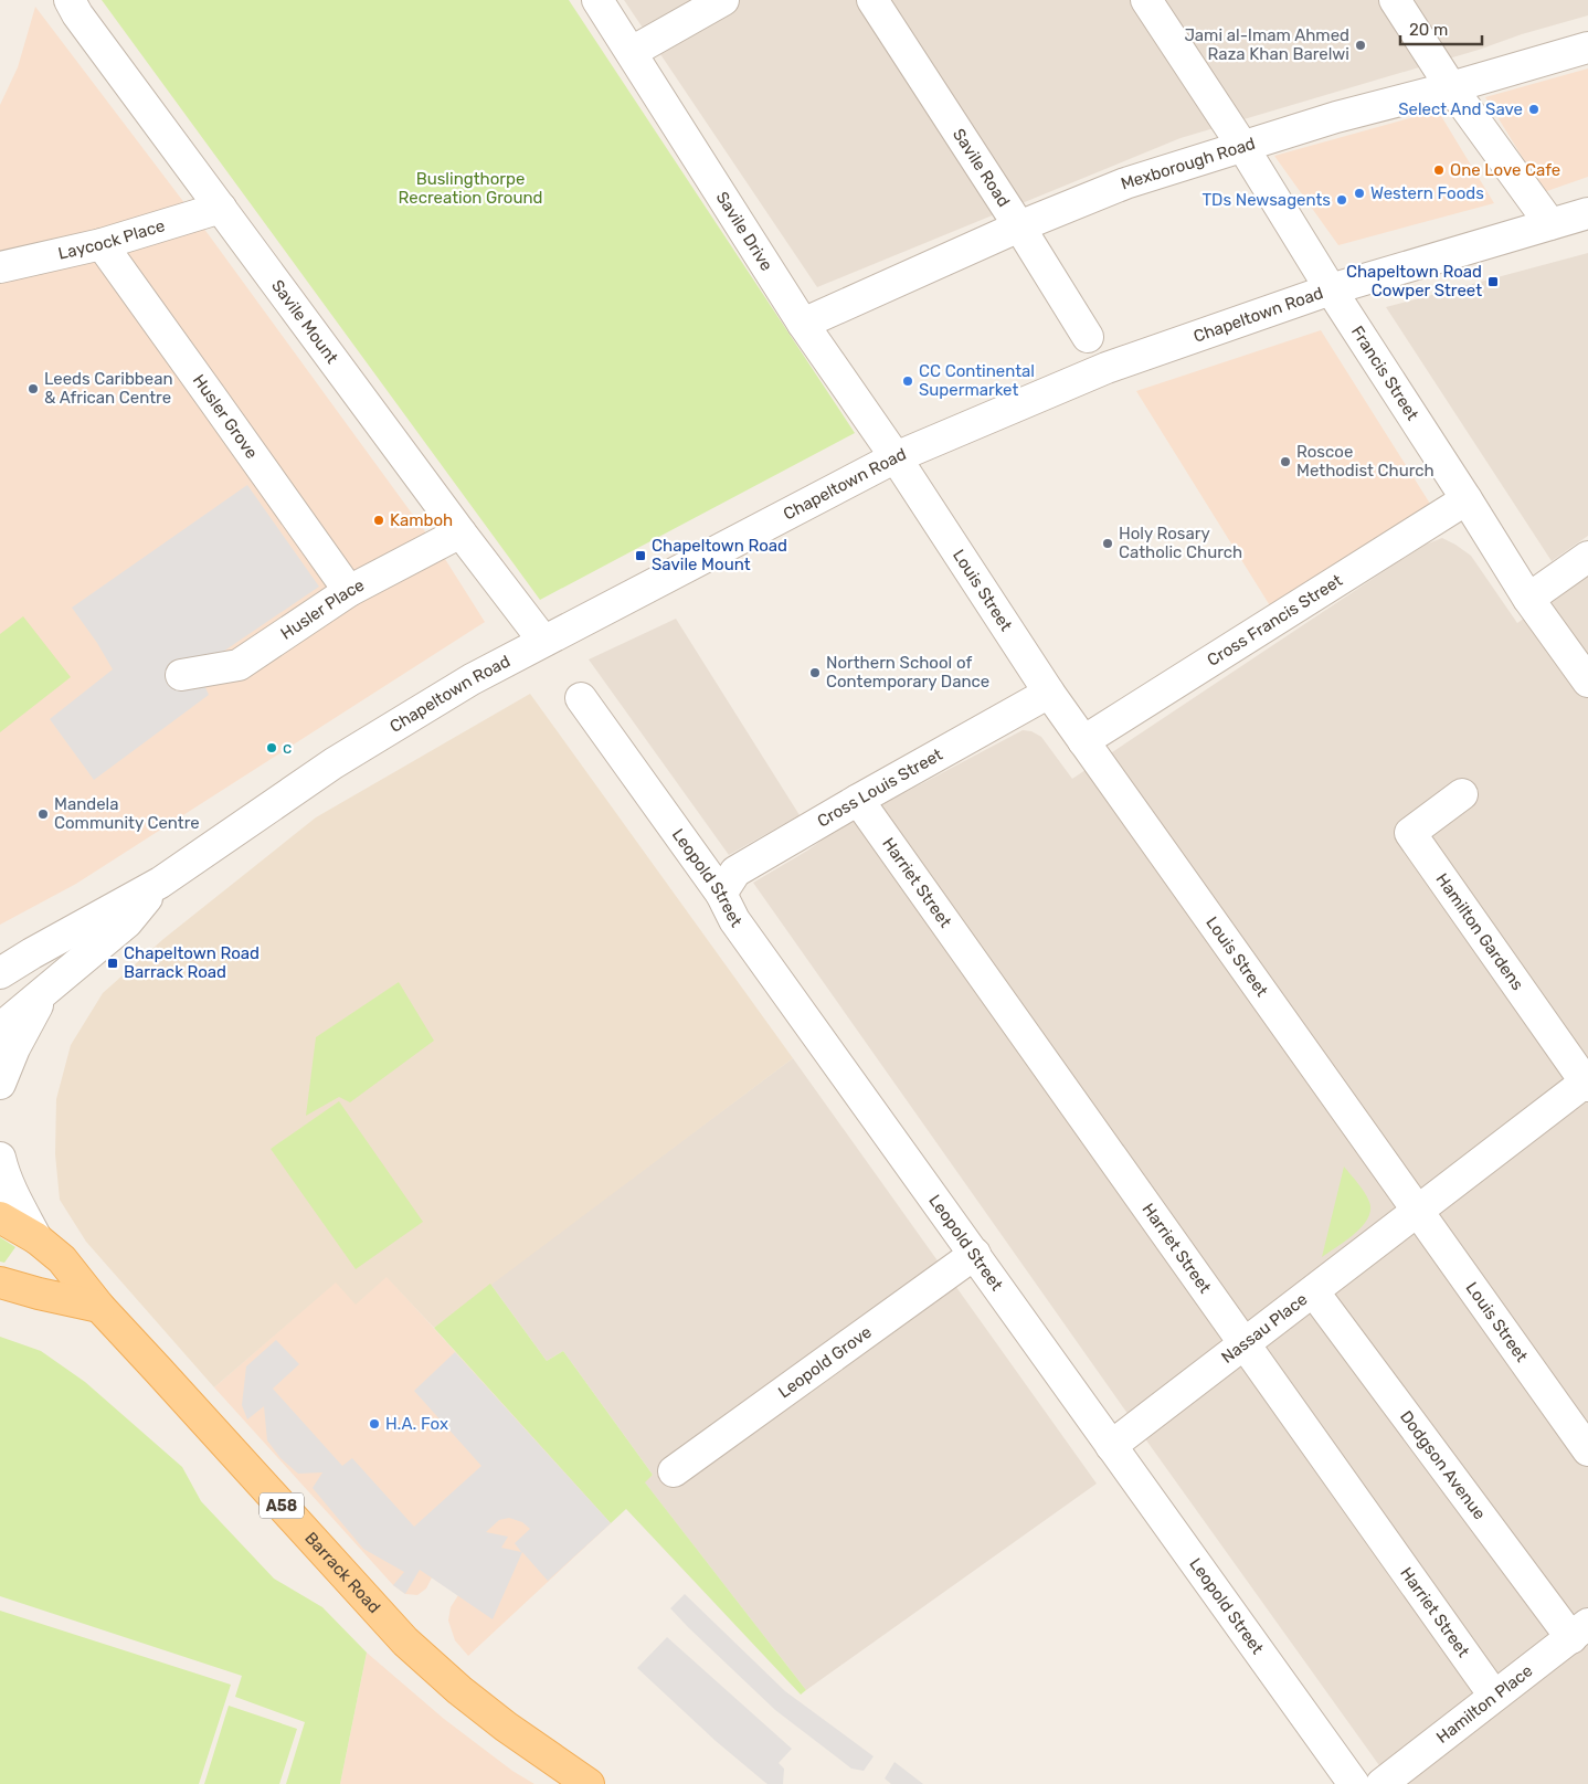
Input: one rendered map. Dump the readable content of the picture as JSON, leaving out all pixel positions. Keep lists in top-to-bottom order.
{
  "streets": {
    "main road": ["A58", "Barrack Road"],
    "street": [
      "Mexborough Road",
      "Savile Road",
      "Savile Drive",
      "Laycock Place",
      "Chapeltown Road",
      "Savile Mount",
      "Francis Street",
      "Husler Grove",
      "Louis Street",
      "Husler Place",
      "Cross Francis Street",
      "Cross Louis Street",
      "Leopold Street",
      "Harriet Street",
      "Hamilton Gardens",
      "Nassau Place",
      "Leopold Grove",
      "Dodgson Avenue",
      "Hamilton Place"
    ]
  },
  "crossings": [
    ["Mexborough Road", "Savile Road"],
    ["Mexborough Road", "Savile Drive"],
    ["Mexborough Road", "Francis Street"],
    ["Savile Road", "Chapeltown Road"],
    ["Savile Drive", "Chapeltown Road"],
    ["Savile Drive", "Louis Street"],
    ["Laycock Place", "Savile Mount"],
    ["Laycock Place", "Husler Grove"],
    ["Chapeltown Road", "Savile Mount"],
    ["Chapeltown Road", "Francis Street"],
    ["Chapeltown Road", "Louis Street"],
    ["Savile Mount", "Husler Place"],
    ["Francis Street", "Cross Francis Street"],
    ["Husler Grove", "Husler Place"],
    ["Louis Street", "Cross Francis Street"],
    ["Louis Street", "Cross Louis Street"],
    ["Louis Street", "Hamilton Gardens"],
    ["Louis Street", "Nassau Place"],
    ["Cross Louis Street", "Leopold Street"],
    ["Cross Louis Street", "Harriet Street"],
    ["Leopold Street", "Nassau Place"],
    ["Leopold Street", "Leopold Grove"],
    ["Harriet Street", "Nassau Place"],
    ["Harriet Street", "Hamilton Place"],
    ["Hamilton Gardens", "Nassau Place"],
    ["Nassau Place", "Dodgson Avenue"],
    ["Dodgson Avenue", "Hamilton Place"]
  ],
  "parks": ["Buslingthorpe Recreation Ground"],
  "places": {
    "other": [
      "Jami al-Imam Ahmed Raza Khan Barelwi",
      "Select And Save",
      "One Love Cafe",
      "Western Foods",
      "TDs Newsagents",
      "CC Continental Supermarket",
      "Leeds Caribbean & African Centre",
      "Roscoe Methodist Church",
      "Kamboh",
      "Holy Rosary Catholic Church",
      "Northern School of Contemporary Dance",
      "c",
      "Mandela Community Centre",
      "H.A. Fox"
    ],
    "transit": ["Chapeltown Road Cowper Street", "Chapeltown Road Savile Mount", "Chapeltown Road Barrack Road"]
  },
  "scale_bar": "20 m"
}
